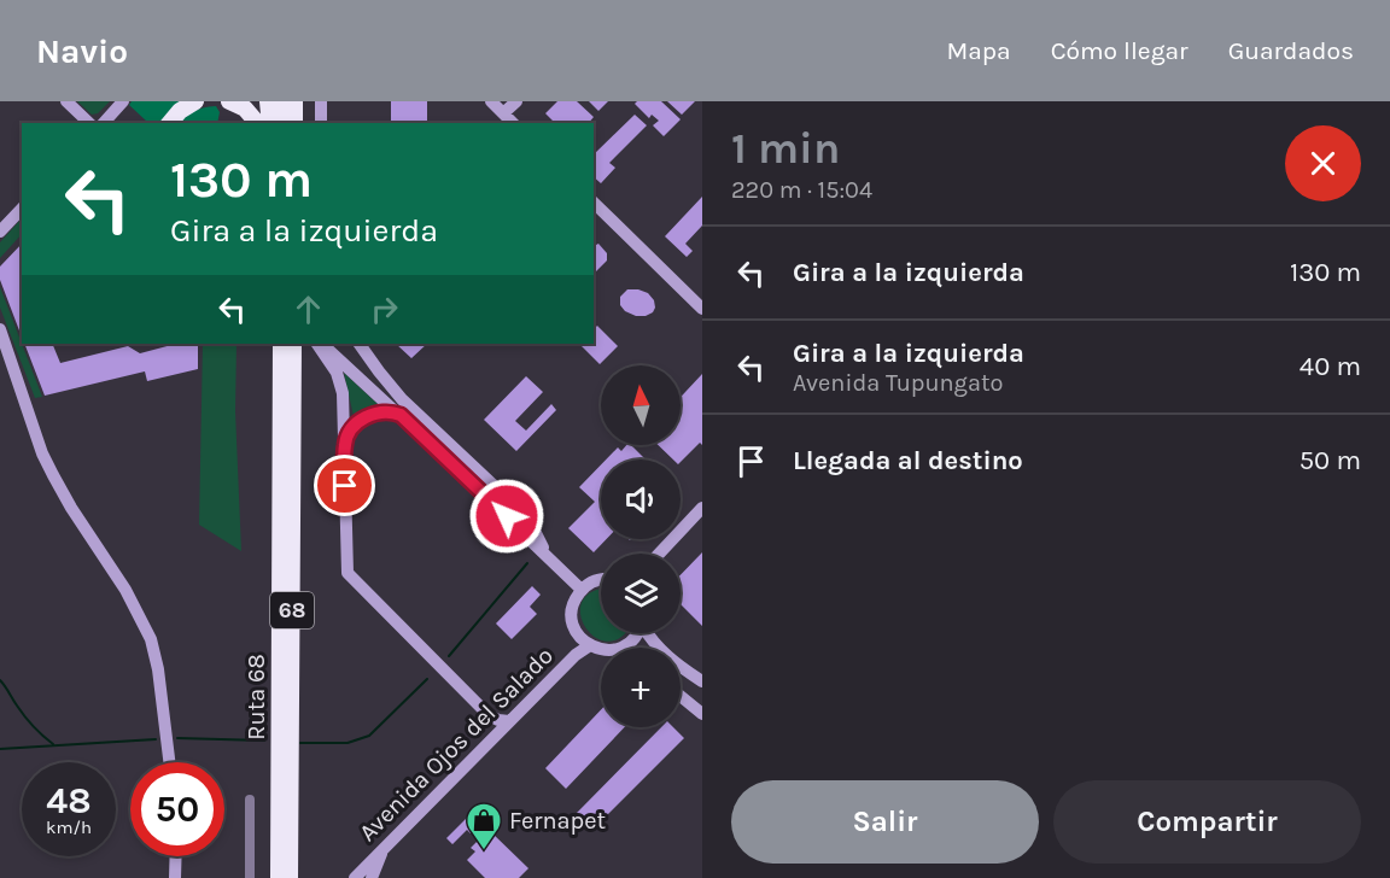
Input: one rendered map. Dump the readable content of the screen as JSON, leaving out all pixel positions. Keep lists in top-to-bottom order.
{
  "streets": {
    "highway": ["68", "Ruta 68"],
    "main road": ["Avenida Ojos del Salado"]
  },
  "places": {
    "shop": ["Fernapet"]
  },
  "north": "top",
  "page": {
    "header": "Navio",
    "nav": ["Mapa", "Cómo llegar", "Guardados"],
    "heading": ["1 min", "220 m · 15:04"],
    "turn": ["130 m", "Gira a la izquierda"],
    "list": [
      {
        "name": "Gira a la izquierda",
        "value": "130 m"
      },
      {
        "name": "Gira a la izquierda",
        "note": "Avenida Tupungato",
        "value": "40 m"
      },
      {
        "name": "Llegada al destino",
        "value": "50 m"
      }
    ],
    "map_buttons": "+",
    "speed": "48 km/h",
    "limit": "50",
    "buttons": ["Salir", "Compartir"]
  }
}
